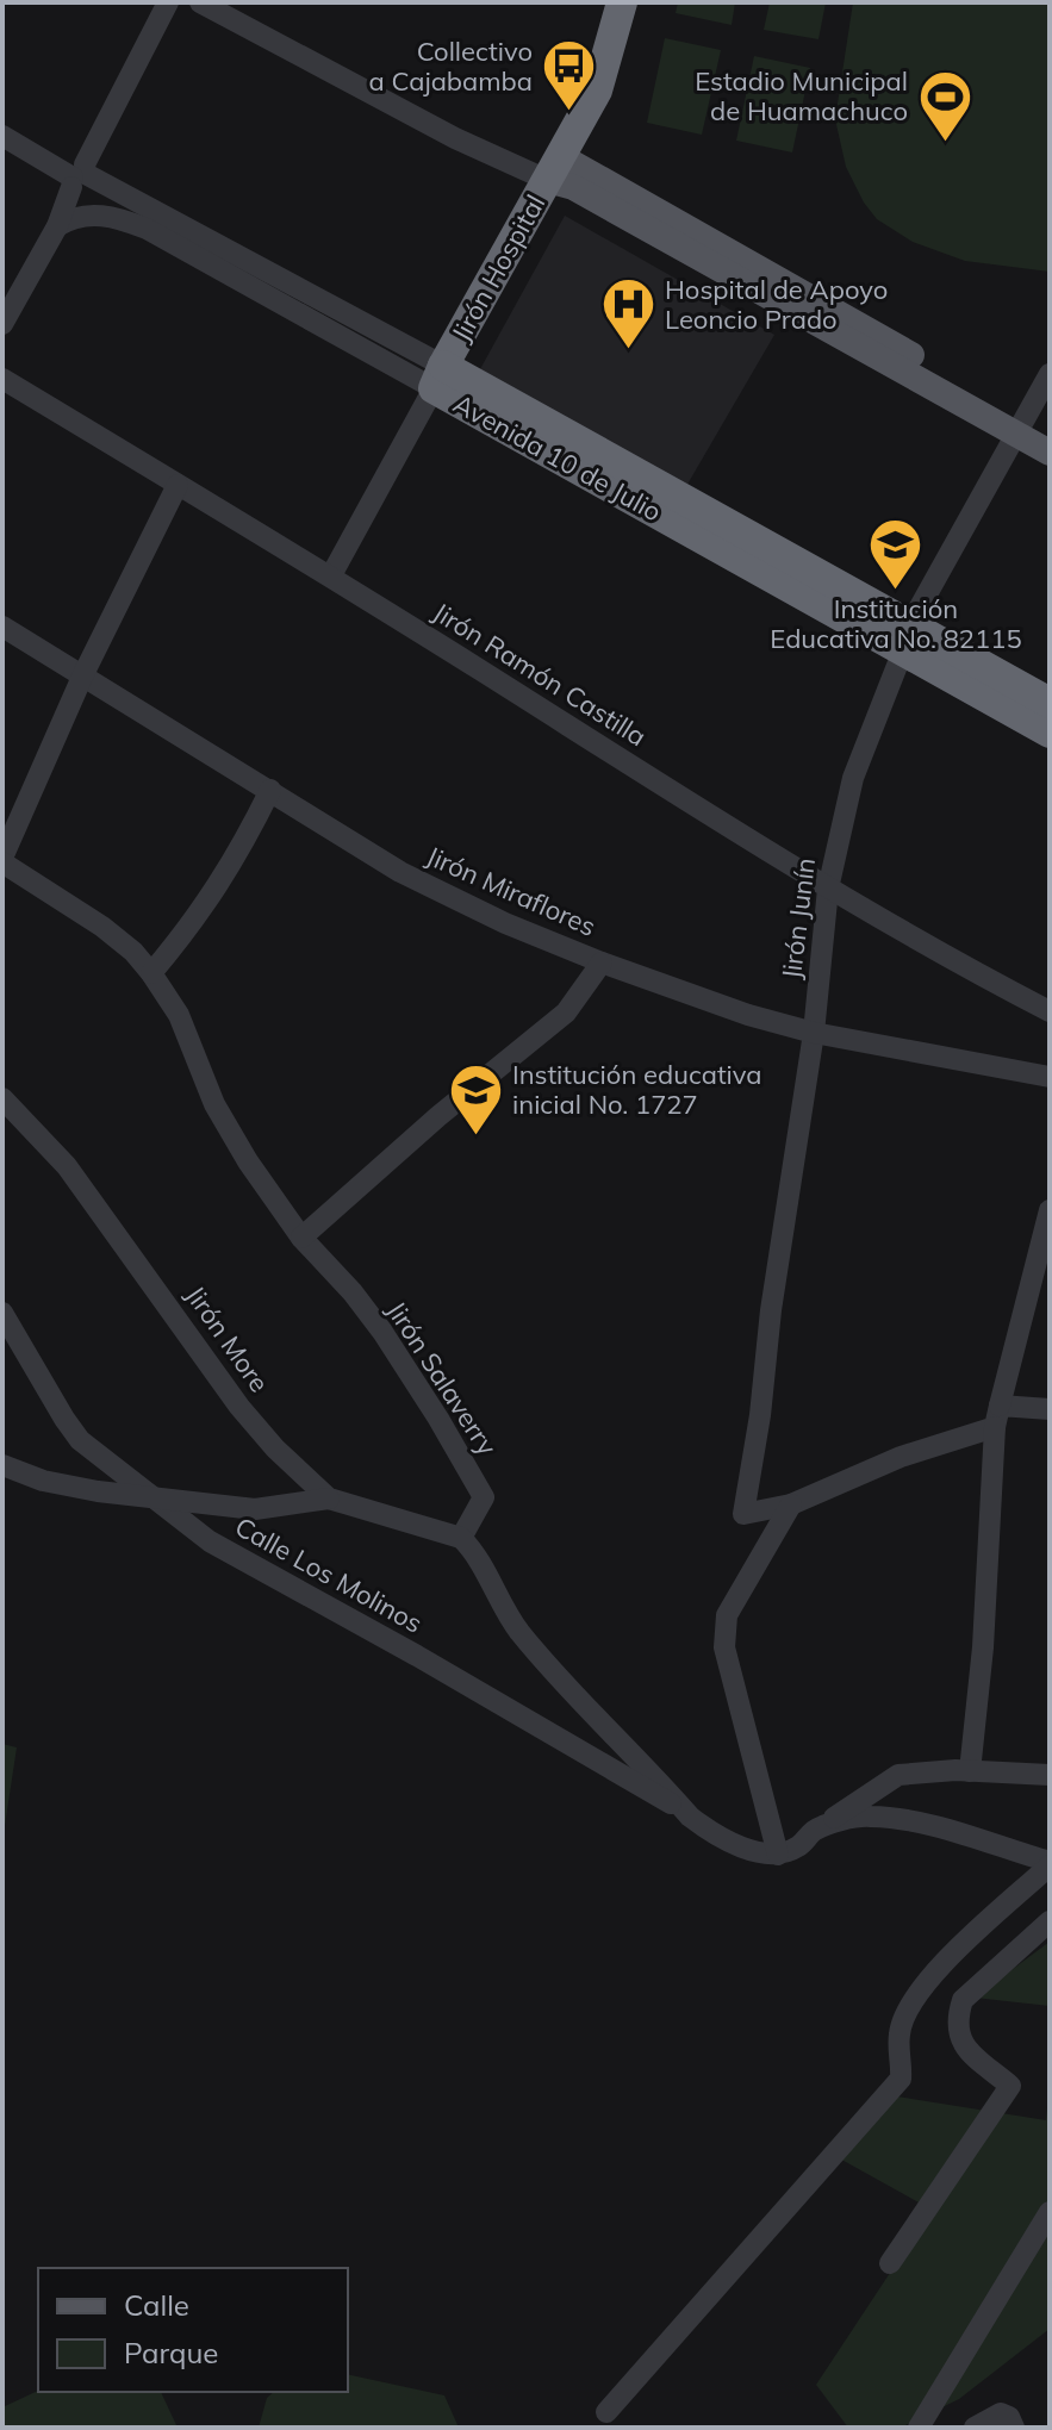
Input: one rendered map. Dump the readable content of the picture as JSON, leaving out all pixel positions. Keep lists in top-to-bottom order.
{
  "streets": {
    "highway": ["Jirón Hospital", "Avenida 10 de Julio"],
    "street": [
      "Jirón Ramón Castilla",
      "Jirón Miraflores",
      "Jirón Junín",
      "Jirón More",
      "Jirón Salaverry",
      "Calle Los Molinos"
    ]
  },
  "crossings": [
    ["Jirón Hospital", "Avenida 10 de Julio"],
    ["Jirón Hospital", "Jirón Ramón Castilla"],
    ["Avenida 10 de Julio", "Jirón Junín"],
    ["Jirón Ramón Castilla", "Jirón Junín"],
    ["Jirón Miraflores", "Jirón Junín"],
    ["Jirón More", "Jirón Salaverry"]
  ],
  "places": {
    "bus stop": ["Collectivo a Cajabamba"],
    "sports": ["Estadio Municipal de Huamachuco"],
    "hospital": ["Hospital de Apoyo Leoncio Prado"],
    "school or university": ["Institución Educativa No. 82115", "Institución educativa inicial No. 1727"]
  },
  "legend": ["Calle", "Parque"]
}
